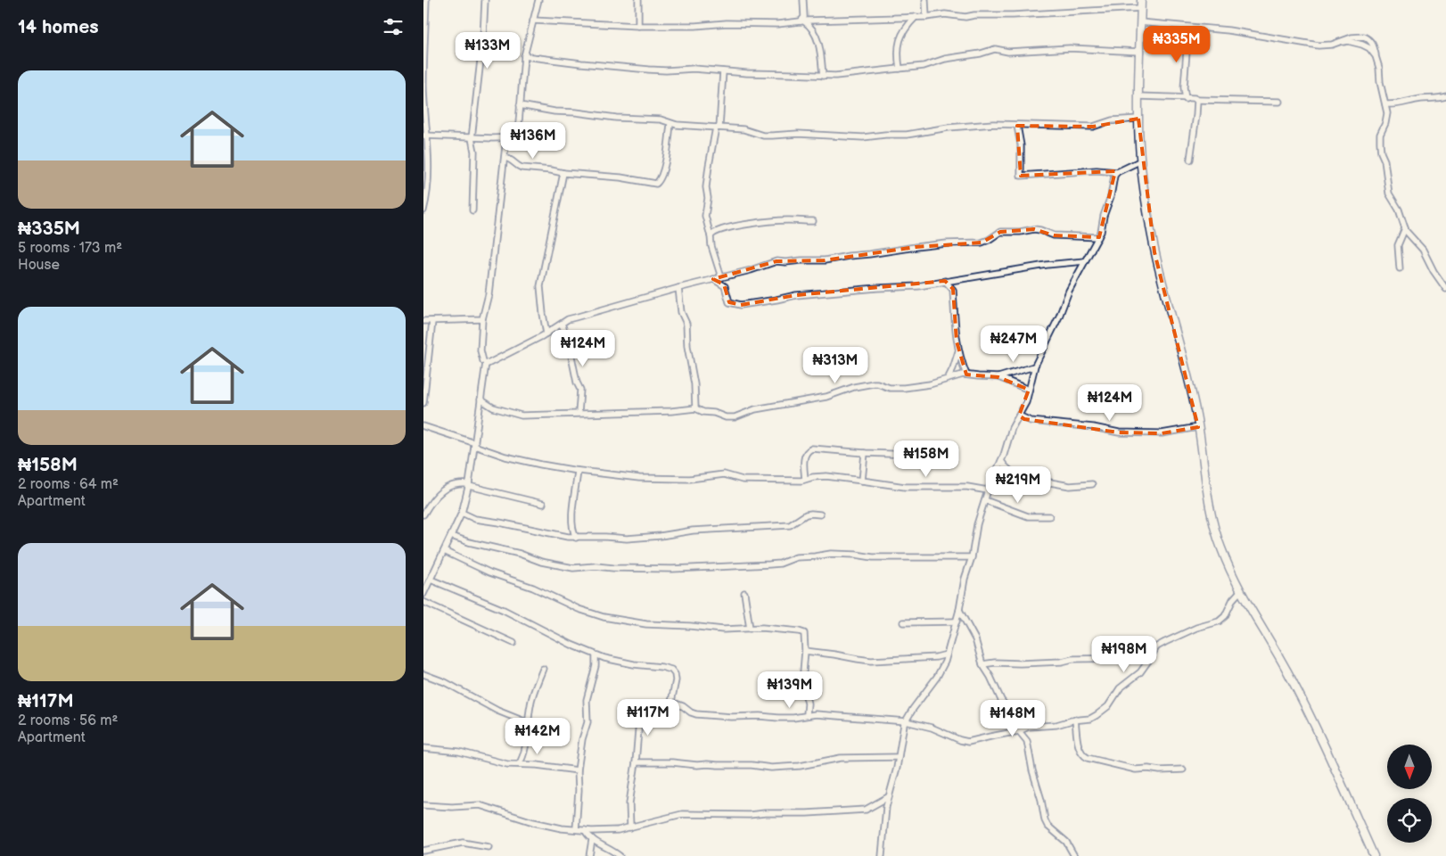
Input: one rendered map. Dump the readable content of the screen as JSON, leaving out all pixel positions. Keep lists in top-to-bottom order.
{
  "north": "bottom",
  "page": {
    "heading": "14 homes",
    "price": [
      "₦335M",
      "₦133M",
      "₦136M",
      "₦247M",
      "₦124M",
      "₦313M",
      "₦124M",
      "₦158M",
      "₦219M",
      "₦198M",
      "₦139M",
      "₦117M",
      "₦148M",
      "₦142M"
    ],
    "list": [
      {
        "name": "₦335M",
        "note": "5 rooms · 173 m² · House"
      },
      {
        "name": "₦158M",
        "note": "2 rooms · 64 m² · Apartment"
      },
      {
        "name": "₦117M",
        "note": "2 rooms · 56 m² · Apartment"
      }
    ]
  }
}
